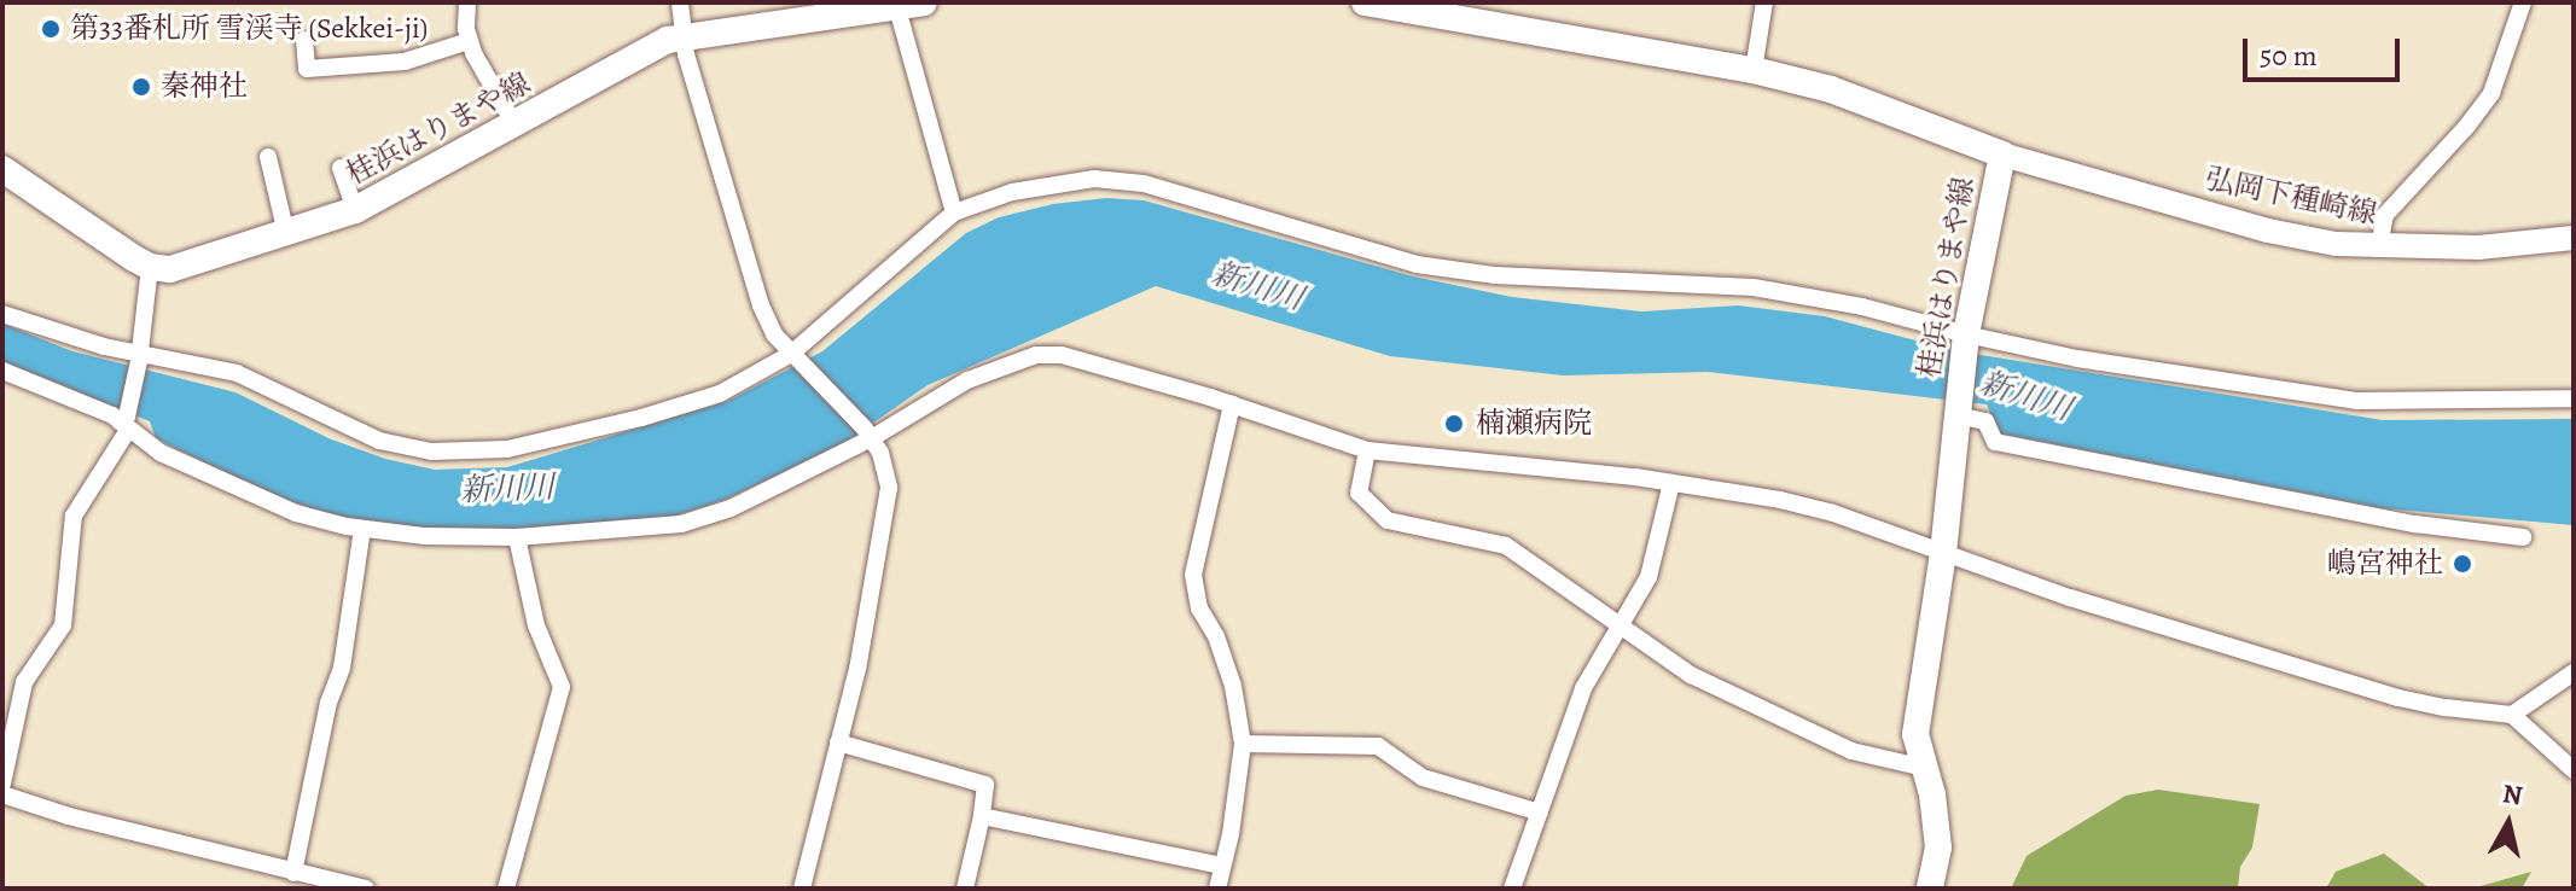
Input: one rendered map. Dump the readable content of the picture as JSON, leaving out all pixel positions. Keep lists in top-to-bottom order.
{
  "streets": {
    "main road": ["桂浜はりまや線", "弘岡下種崎線"]
  },
  "crossings": [
    ["桂浜はりまや線", "弘岡下種崎線"]
  ],
  "water": ["新川川"],
  "places": [
    "第33番札所 雪渓寺 (Sekkei-ji)",
    "秦神社",
    "楠瀬病院",
    "嶋宮神社"
  ],
  "scale_bar": "50 m",
  "north": "top"
}
